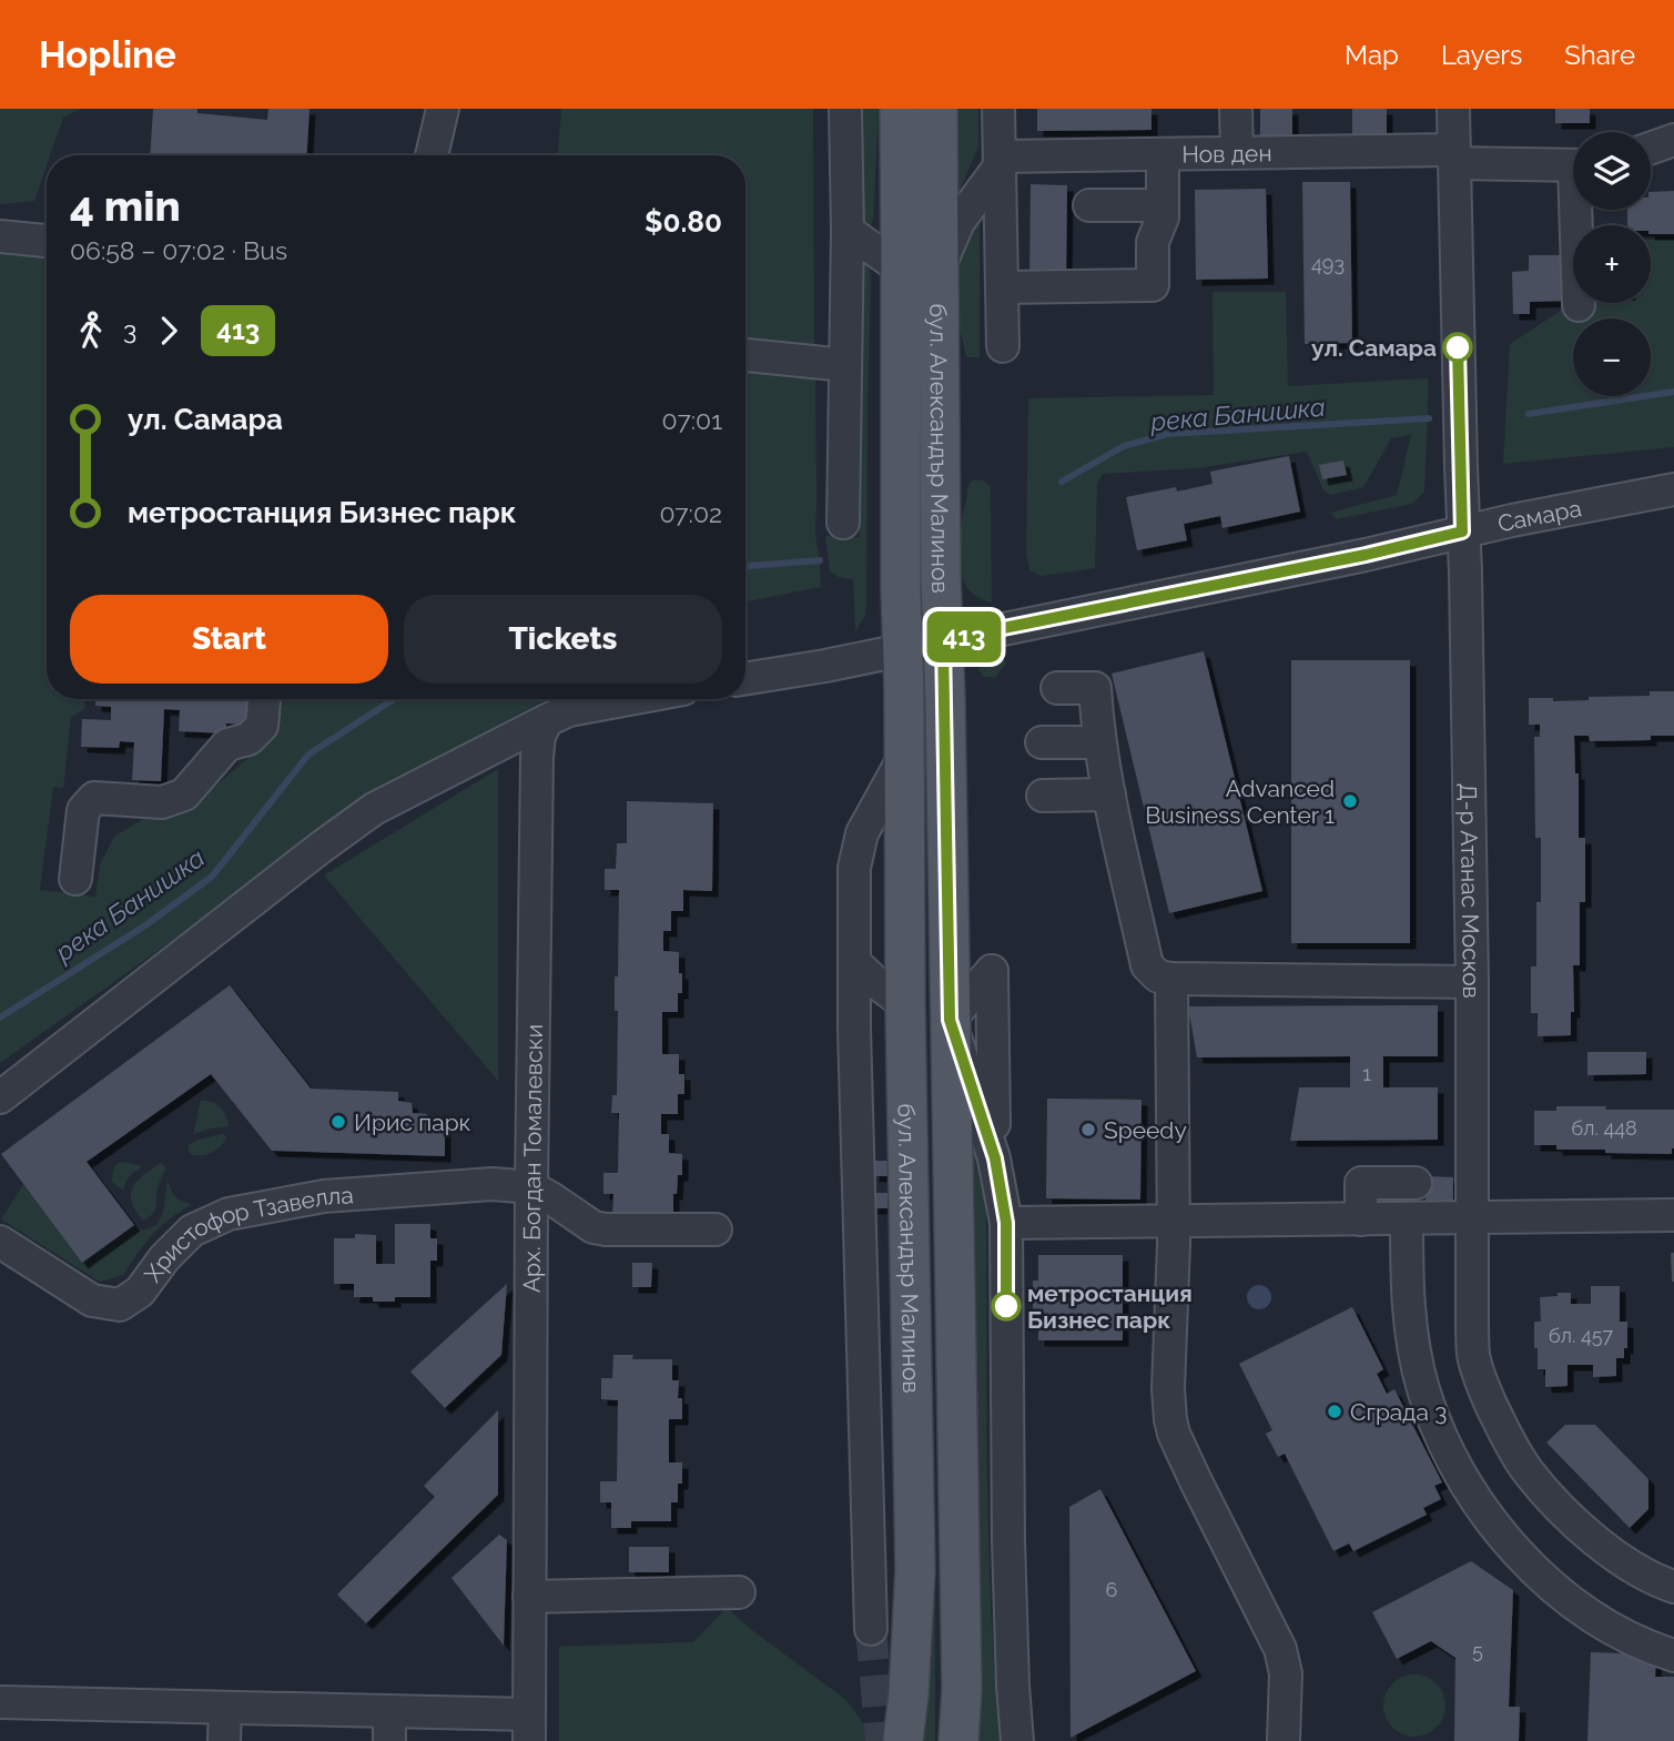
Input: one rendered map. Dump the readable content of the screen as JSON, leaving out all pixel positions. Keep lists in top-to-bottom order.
{
  "streets": {
    "main road": ["бул. Александър Малинов"],
    "street": [
      "Нов ден",
      "Самара",
      "Д-р Атанас Москов",
      "Арх. Богдан Томалевски",
      "Христофор Тзавелла"
    ]
  },
  "crossings": [
    ["Нов ден", "Д-р Атанас Москов"],
    ["бул. Александър Малинов", "Самара"],
    ["Самара", "Д-р Атанас Москов"],
    ["Арх. Богдан Томалевски", "Христофор Тзавелла"]
  ],
  "water": ["река Банишка"],
  "places": [
    "ул. Самара",
    "Advanced Business Center 1",
    "Ирис парк",
    "Speedy",
    "метростанция Бизнес парк",
    "Сграда 3"
  ],
  "lines": ["bus line 413"],
  "house_numbers": [
    "493",
    "1",
    "бл. 448",
    "бл. 457",
    "6",
    "5"
  ],
  "page": {
    "header": "Hopline",
    "nav": ["Map", "Layers", "Share"],
    "on_map": "413",
    "map_buttons": ["+", "−"],
    "heading": ["4 min", "06:58 – 07:02 · Bus", "$0.80"],
    "legs": ["3", "413"],
    "list": [
      {
        "name": "ул. Самара",
        "value": "07:01"
      },
      {
        "name": "метростанция Бизнес парк",
        "value": "07:02"
      }
    ],
    "buttons": ["Start", "Tickets"]
  }
}
